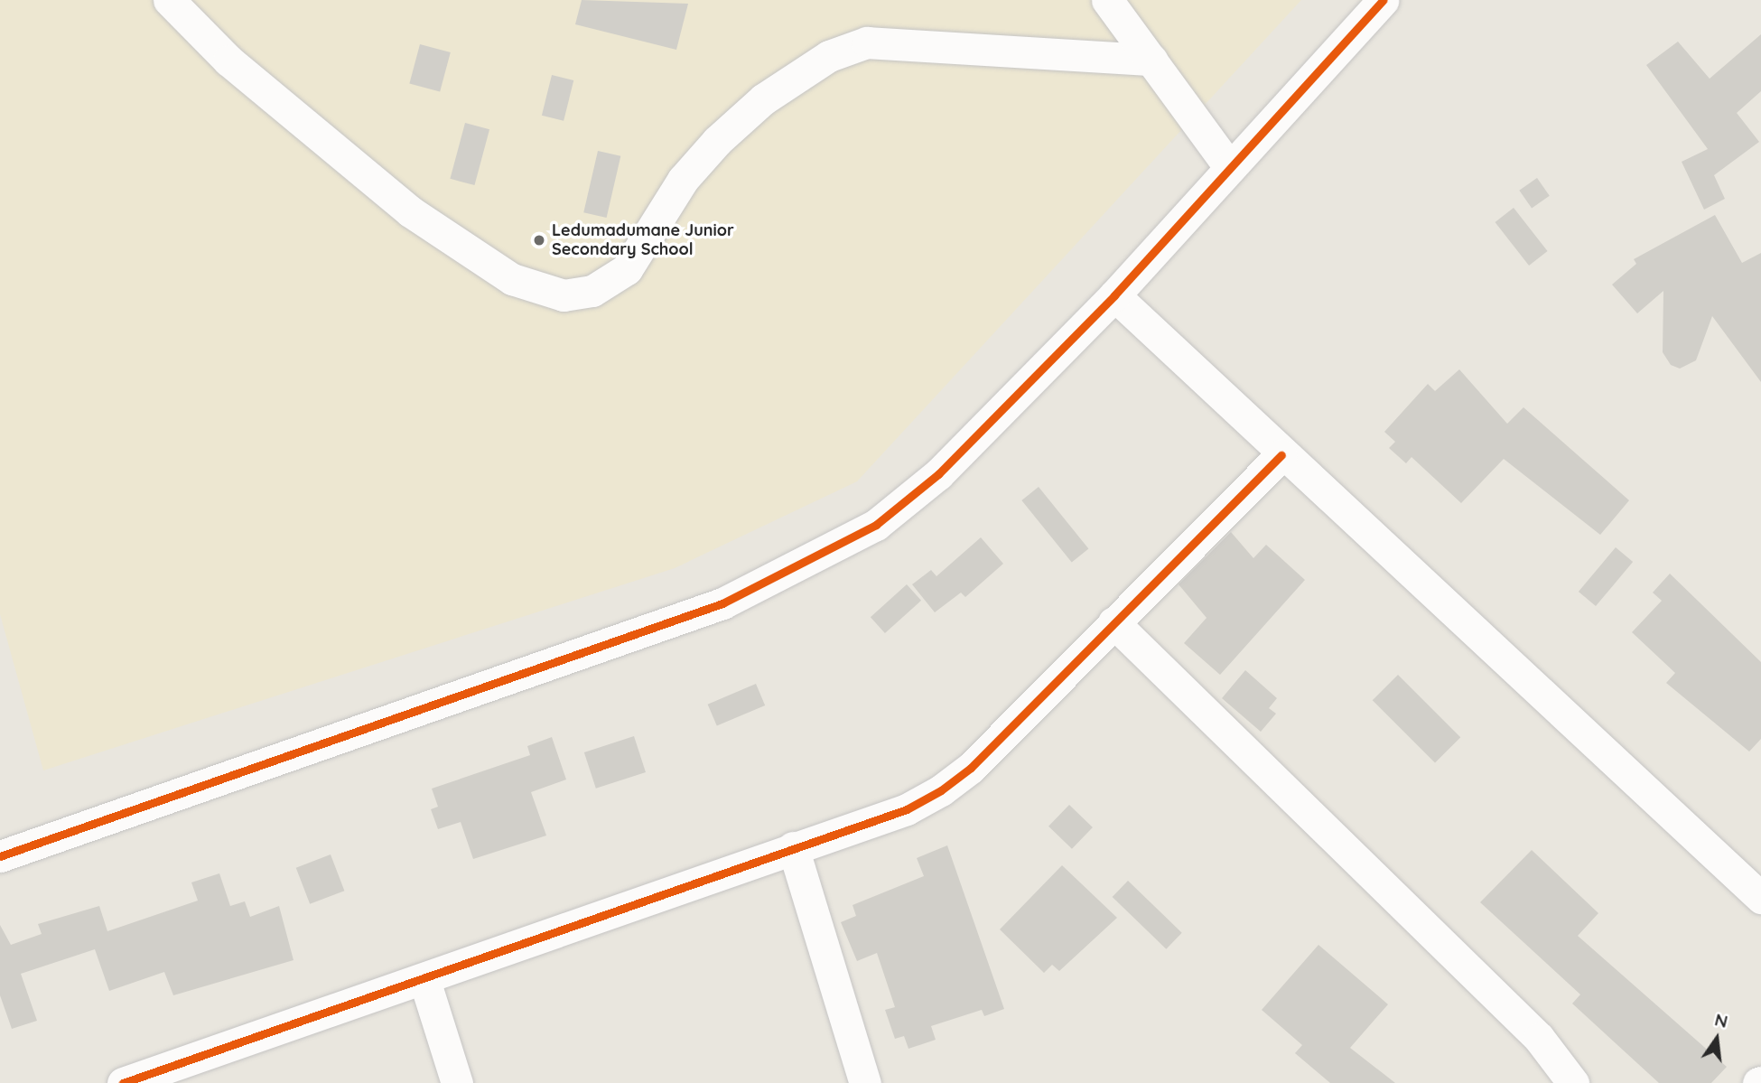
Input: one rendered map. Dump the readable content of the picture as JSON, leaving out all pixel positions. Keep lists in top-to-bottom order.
{
  "places": ["Ledumadumane Junior Secondary School"],
  "north": "top"
}
